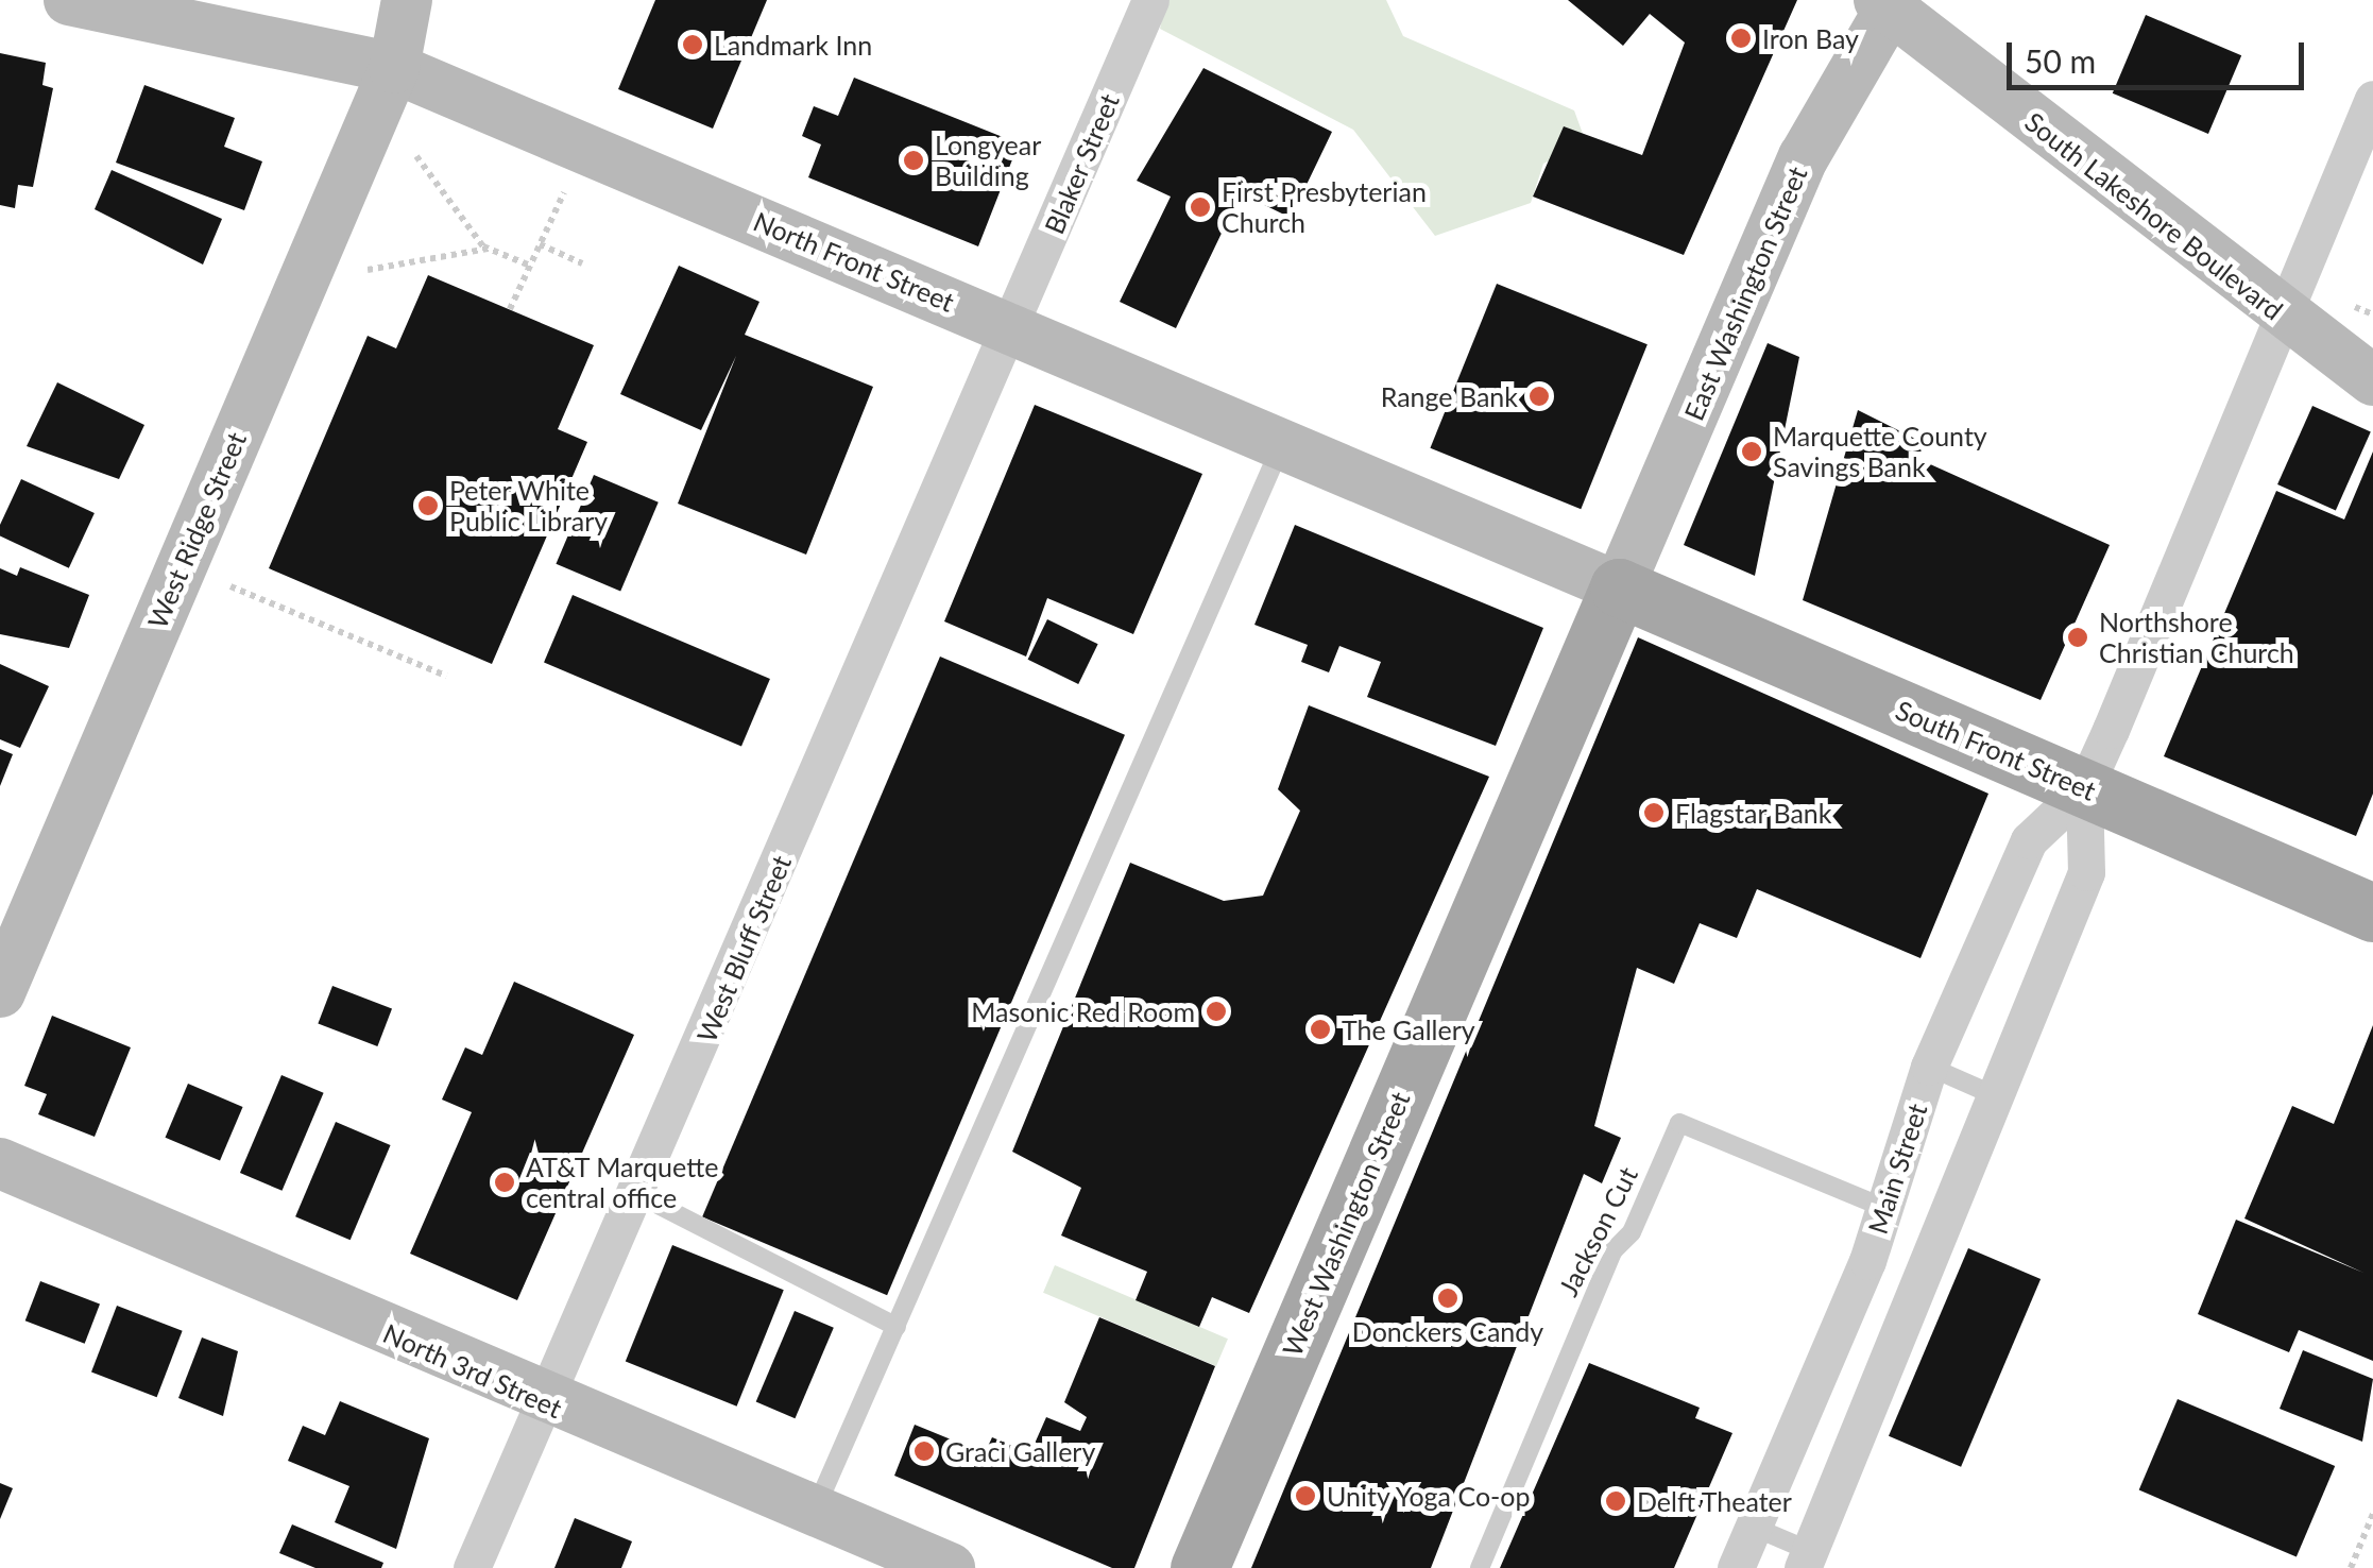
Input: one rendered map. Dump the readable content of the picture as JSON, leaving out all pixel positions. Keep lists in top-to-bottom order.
{
  "streets": {
    "main road": ["South Front Street", "West Washington Street"],
    "street": [
      "Blaker Street",
      "South Lakeshore Boulevard",
      "North Front Street",
      "East Washington Street",
      "West Ridge Street",
      "West Bluff Street",
      "Main Street",
      "North 3rd Street"
    ],
    "lane": ["Jackson Cut"]
  },
  "crossings": [
    ["Blaker Street", "North Front Street"],
    ["Blaker Street", "West Bluff Street"],
    ["South Lakeshore Boulevard", "East Washington Street"],
    ["South Lakeshore Boulevard", "Main Street"],
    ["North Front Street", "East Washington Street"],
    ["North Front Street", "West Ridge Street"],
    ["North Front Street", "South Front Street"],
    ["North Front Street", "West Bluff Street"],
    ["North Front Street", "West Washington Street"],
    ["East Washington Street", "South Front Street"],
    ["East Washington Street", "West Washington Street"],
    ["South Front Street", "Main Street"],
    ["South Front Street", "West Washington Street"],
    ["West Bluff Street", "North 3rd Street"],
    ["Main Street", "Jackson Cut"]
  ],
  "places": [
    "Iron Bay",
    "Landmark Inn",
    "Longyear Building",
    "First Presbyterian Church",
    "Range Bank",
    "Marquette County Savings Bank",
    "Peter White Public Library",
    "Northshore Christian Church",
    "Flagstar Bank",
    "Masonic Red Room",
    "The Gallery",
    "AT&T Marquette central office",
    "Donckers Candy",
    "Graci Gallery",
    "Unity Yoga Co-op",
    "Delft Theater"
  ],
  "scale_bar": "50 m"
}
